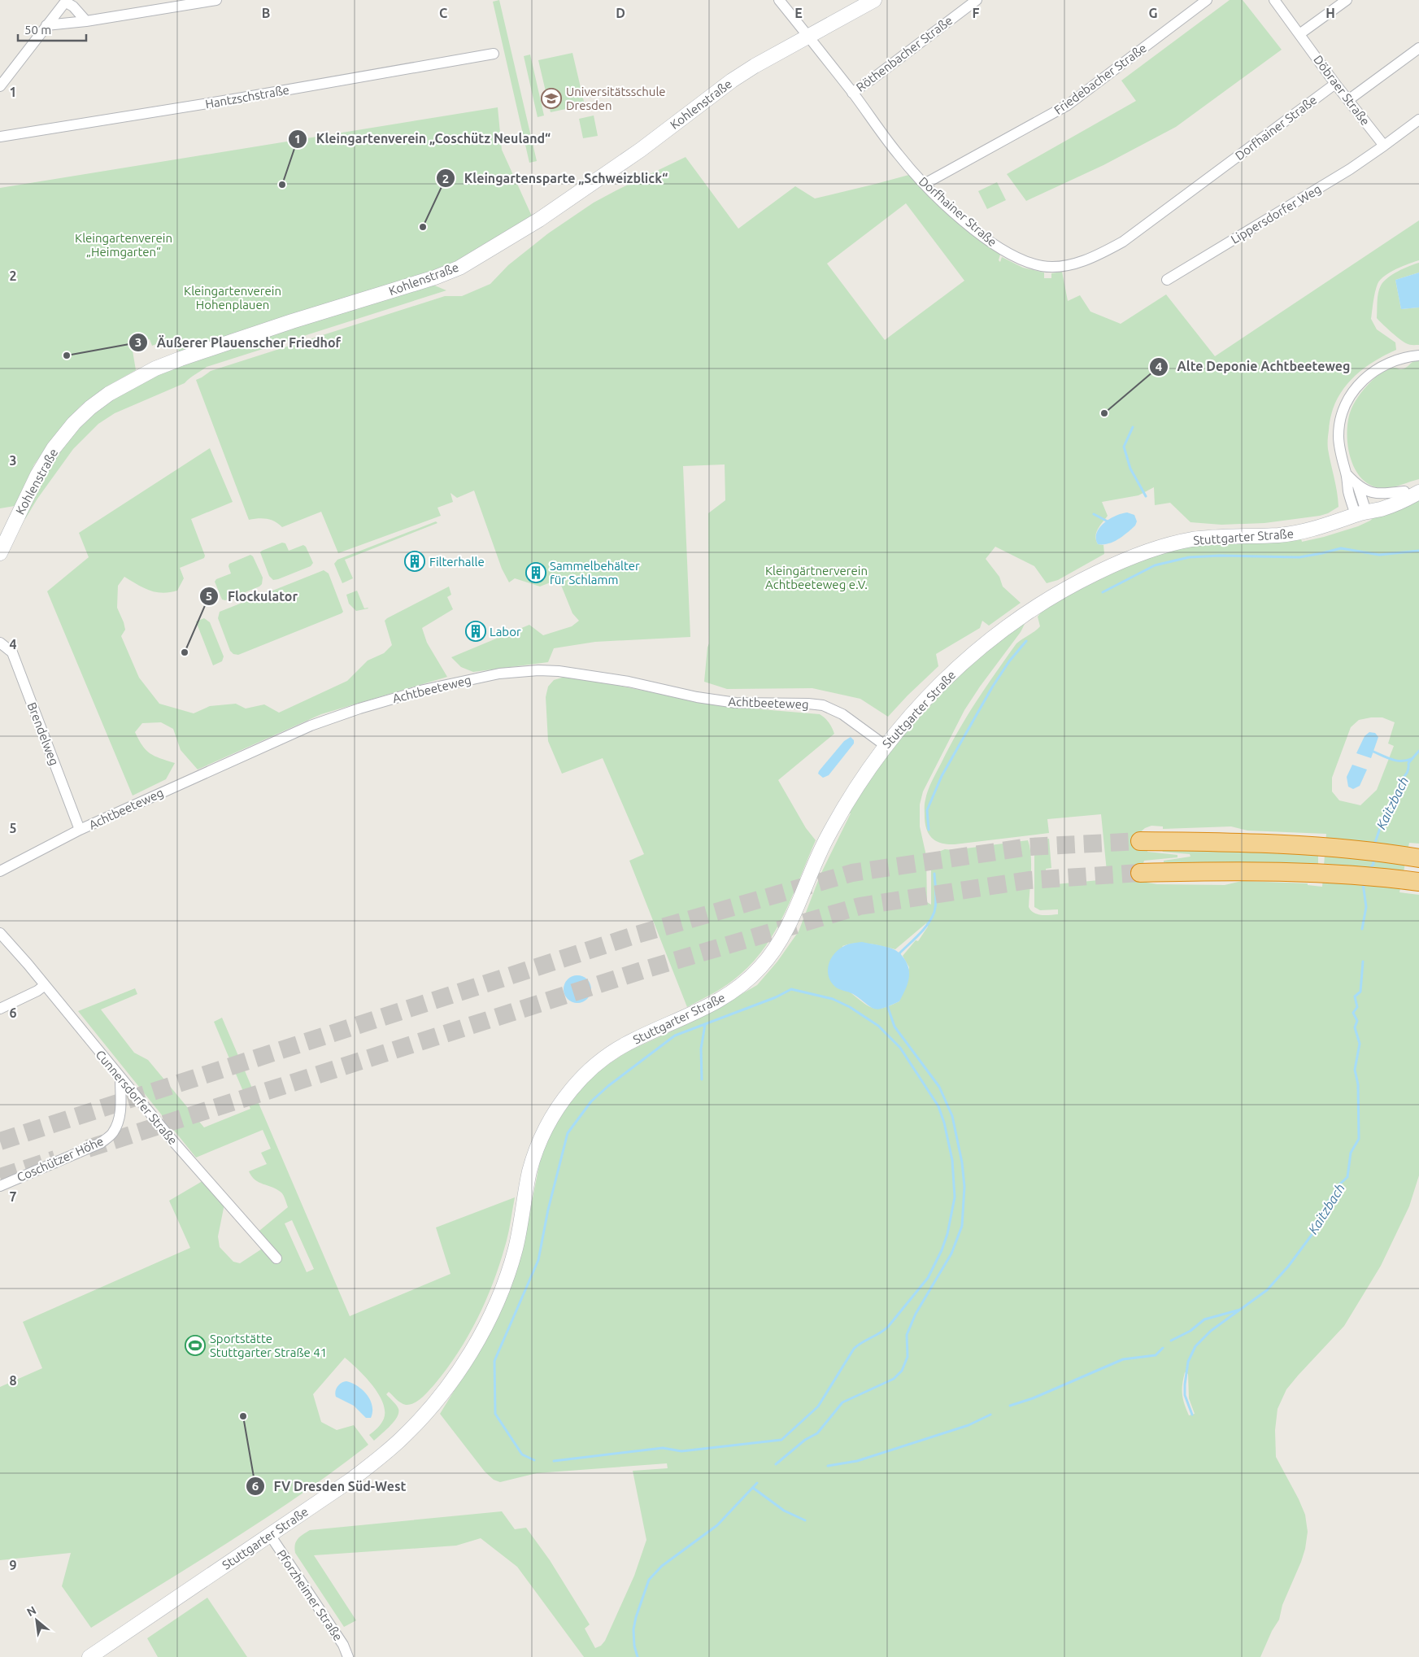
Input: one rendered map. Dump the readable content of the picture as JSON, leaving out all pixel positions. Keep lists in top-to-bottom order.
{
  "streets": {
    "main road": ["Kohlenstraße", "Stuttgarter Straße"],
    "street": [
      "Röthenbacher Straße",
      "Friedebacher Straße",
      "Döbraer Straße",
      "Hantzschstraße",
      "Dorfhainer Straße",
      "Lippersdorfer Weg",
      "Achtbeeteweg",
      "Brendelweg",
      "Cunnersdorfer Straße",
      "Coschützer Höhe",
      "Pforzheimer Straße"
    ]
  },
  "crossings": [
    ["Röthenbacher Straße", "Dorfhainer Straße"],
    ["Friedebacher Straße", "Dorfhainer Straße"],
    ["Döbraer Straße", "Dorfhainer Straße"],
    ["Döbraer Straße", "Lippersdorfer Weg"],
    ["Kohlenstraße", "Dorfhainer Straße"],
    ["Stuttgarter Straße", "Achtbeeteweg"],
    ["Stuttgarter Straße", "Pforzheimer Straße"],
    ["Achtbeeteweg", "Brendelweg"],
    ["Cunnersdorfer Straße", "Coschützer Höhe"]
  ],
  "water": ["Kaitzbach"],
  "parks": ["Kleingartenverein „Heimgarten“", "Kleingartenverein Hohenplauen", "Kleingärtnerverein Achtbeeteweg e.V."],
  "places": {
    "school or university": ["Universitätsschule Dresden"],
    "other": [
      "Kleingartenverein „Coschütz Neuland“",
      "Kleingartensparte „Schweizblick“",
      "Äußerer Plauenscher Friedhof",
      "Alte Deponie Achtbeeteweg",
      "Flockulator",
      "FV Dresden Süd-West"
    ],
    "building": ["Filterhalle", "Sammelbehälter für Schlamm", "Labor"],
    "sports": ["Sportstätte Stuttgarter Straße 41"]
  },
  "scale_bar": "50 m",
  "north": "top left",
  "grid": {
    "columns": [
      "B",
      "C",
      "D",
      "E",
      "F",
      "G",
      "H"
    ],
    "rows": [
      "1",
      "2",
      "3",
      "4",
      "5",
      "6",
      "7",
      "8",
      "9"
    ]
  }
}
